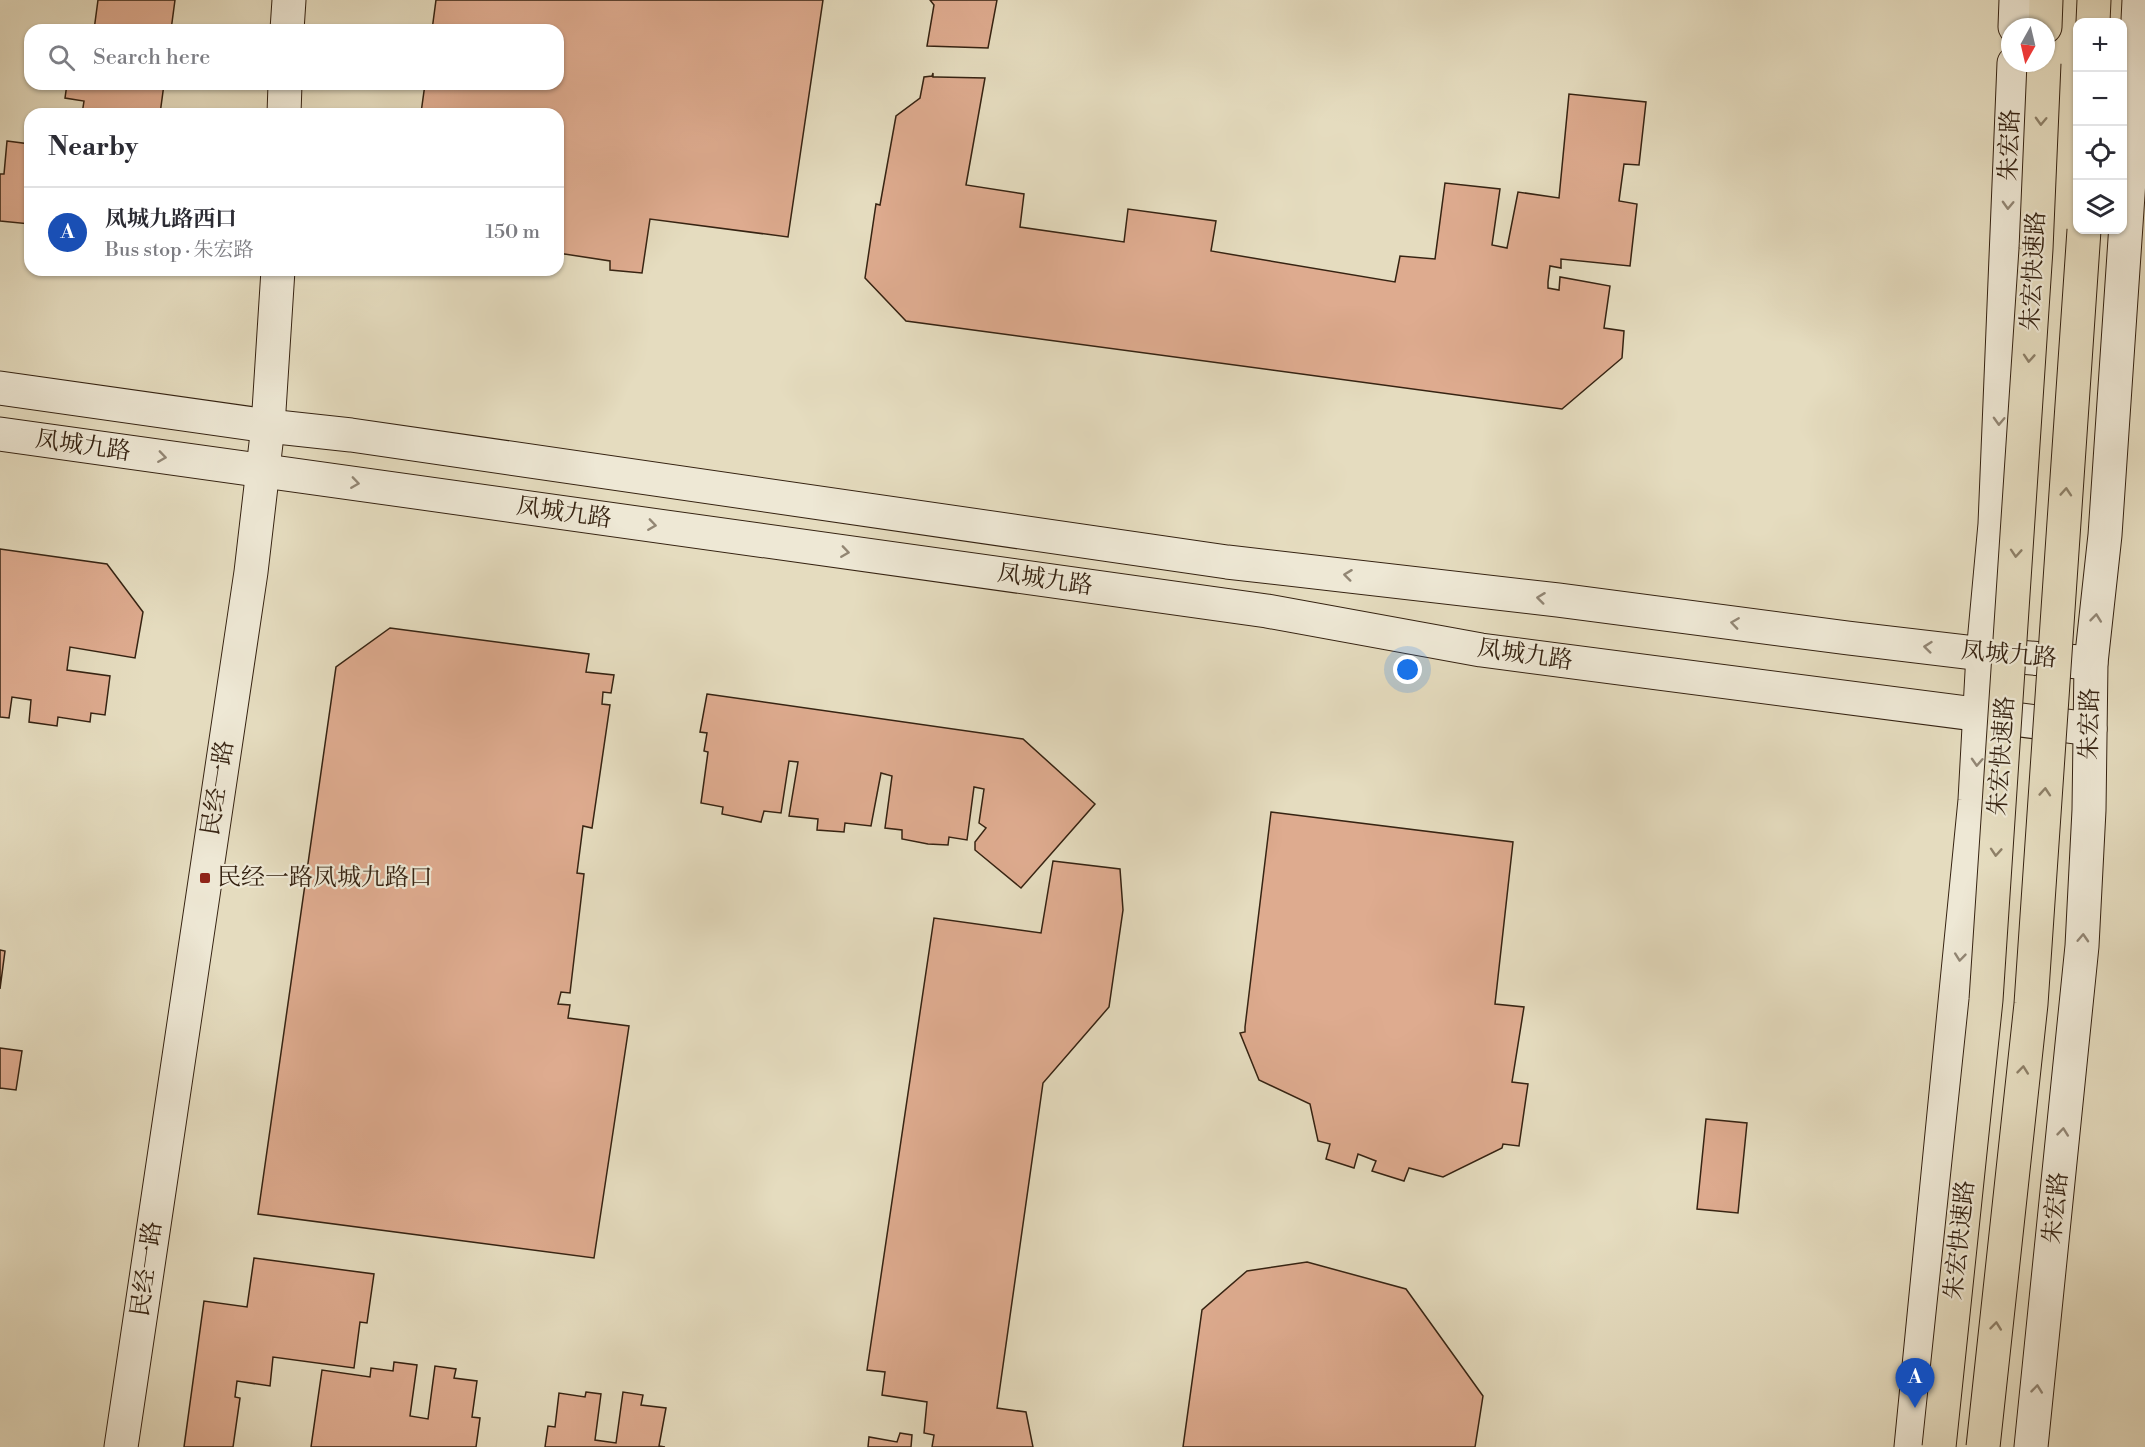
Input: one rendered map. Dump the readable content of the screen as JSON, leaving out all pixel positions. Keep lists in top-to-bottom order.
{
  "streets": {
    "highway": ["朱宏快速路"],
    "street": ["朱宏路", "凤城九路", "民经一路"]
  },
  "crossings": [
    ["朱宏路", "凤城九路"],
    ["凤城九路", "民经一路"]
  ],
  "places": {
    "transit": ["民经一路凤城九路口"]
  },
  "north": "bottom",
  "page": {
    "map_buttons": ["+", "−"],
    "search": "Search here",
    "heading": "Nearby",
    "list": [
      {
        "mark": "A",
        "name": "凤城九路西口",
        "note": "Bus stop · 朱宏路",
        "value": "150 m"
      }
    ],
    "pins": "A"
  }
}
